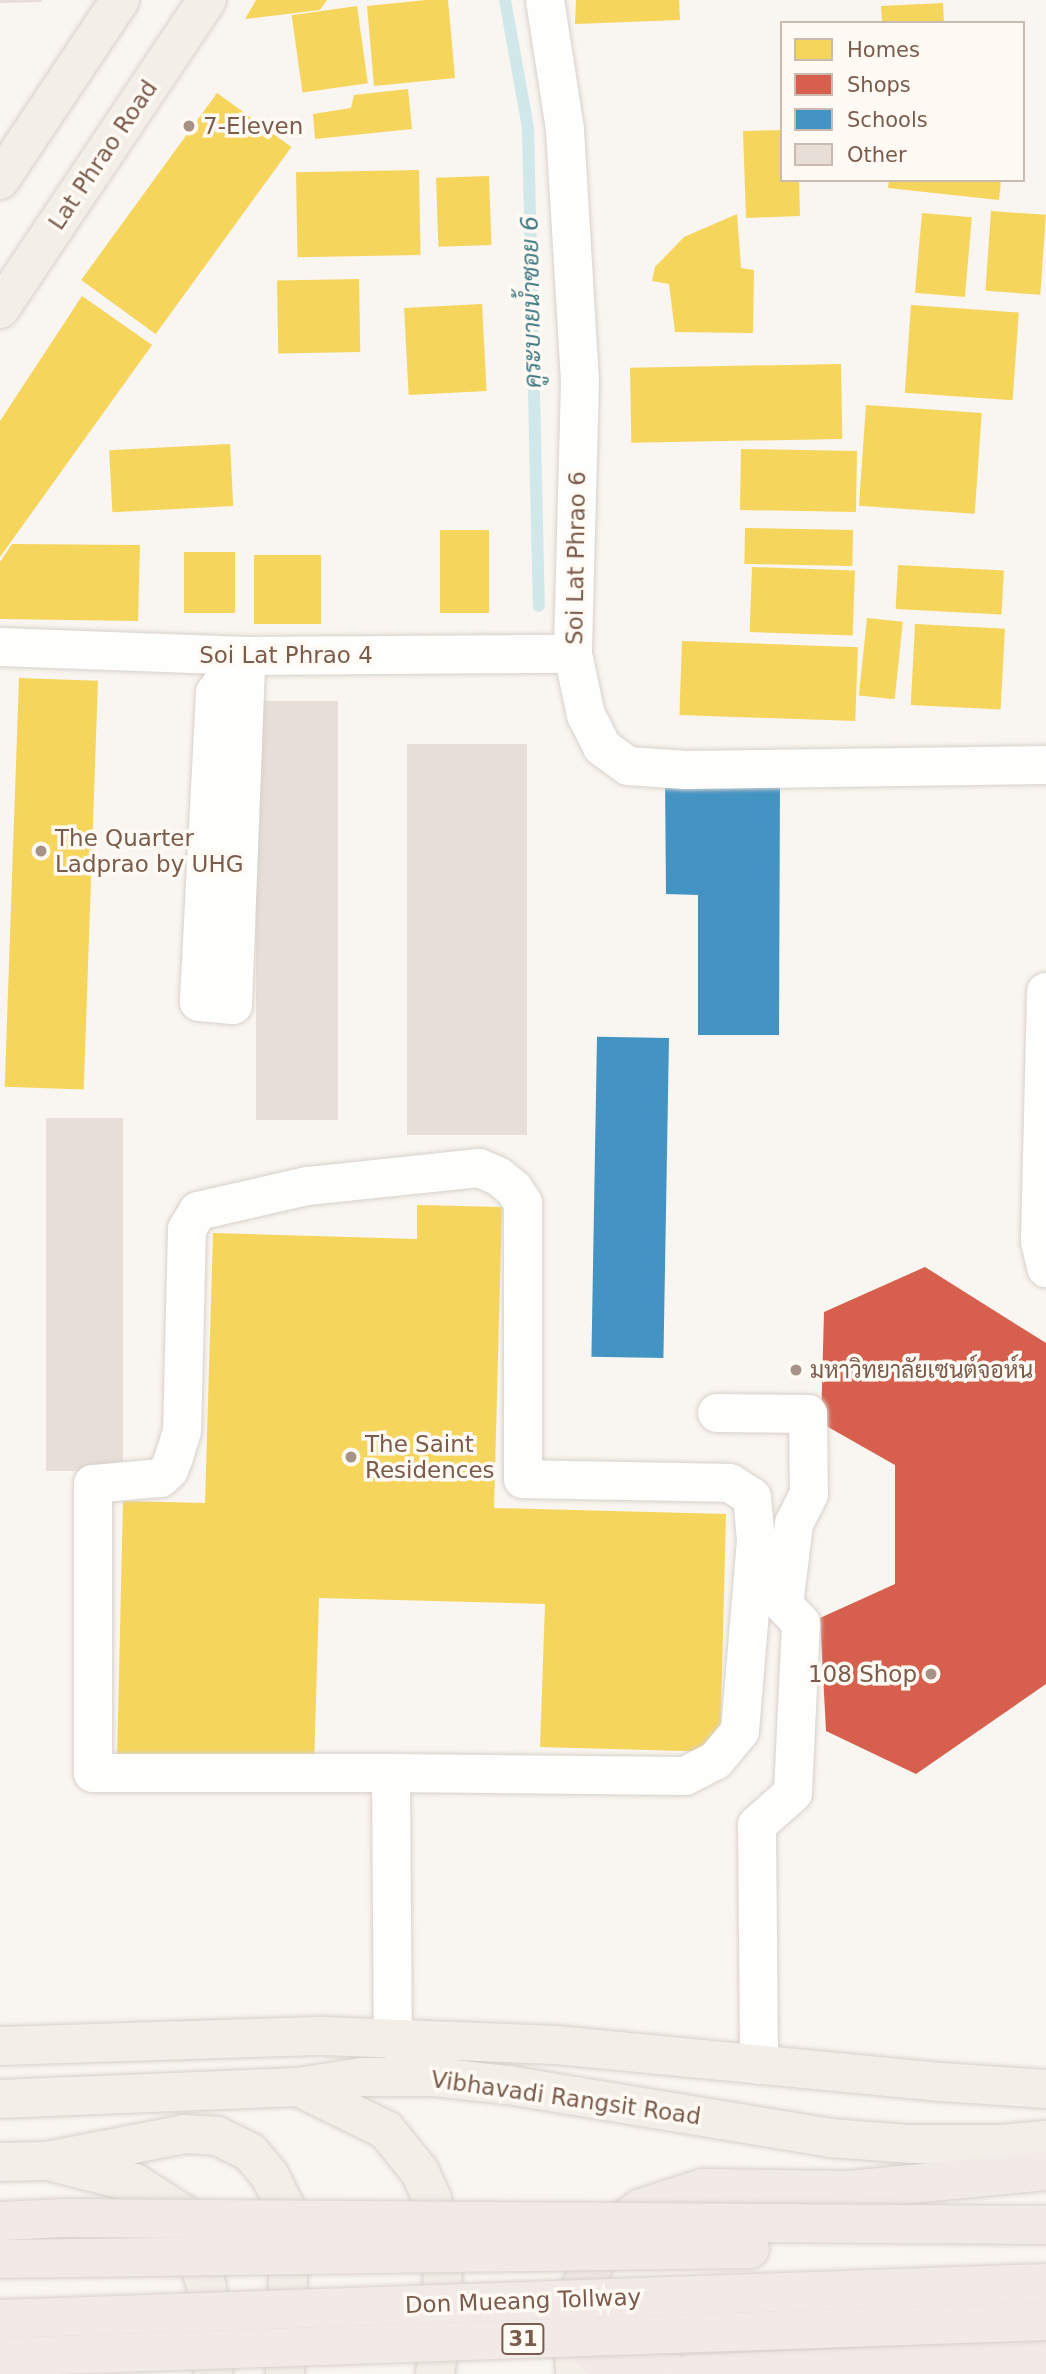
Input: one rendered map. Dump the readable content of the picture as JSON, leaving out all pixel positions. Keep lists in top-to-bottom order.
{
  "streets": {
    "highway": ["Don Mueang Tollway", "31"],
    "main road": ["Lat Phrao Road", "Vibhavadi Rangsit Road"],
    "street": ["Soi Lat Phrao 6", "Soi Lat Phrao 4"]
  },
  "crossings": [
    ["Soi Lat Phrao 6", "Soi Lat Phrao 4"]
  ],
  "water": ["คูระบายน้ำซอย 6"],
  "places": [
    "7-Eleven",
    "The Quarter Ladprao by UHG",
    "มหาวิทยาลัยเซนต์จอห์น",
    "The Saint Residences",
    "108 Shop"
  ],
  "legend": [
    "Homes",
    "Shops",
    "Schools",
    "Other"
  ]
}
